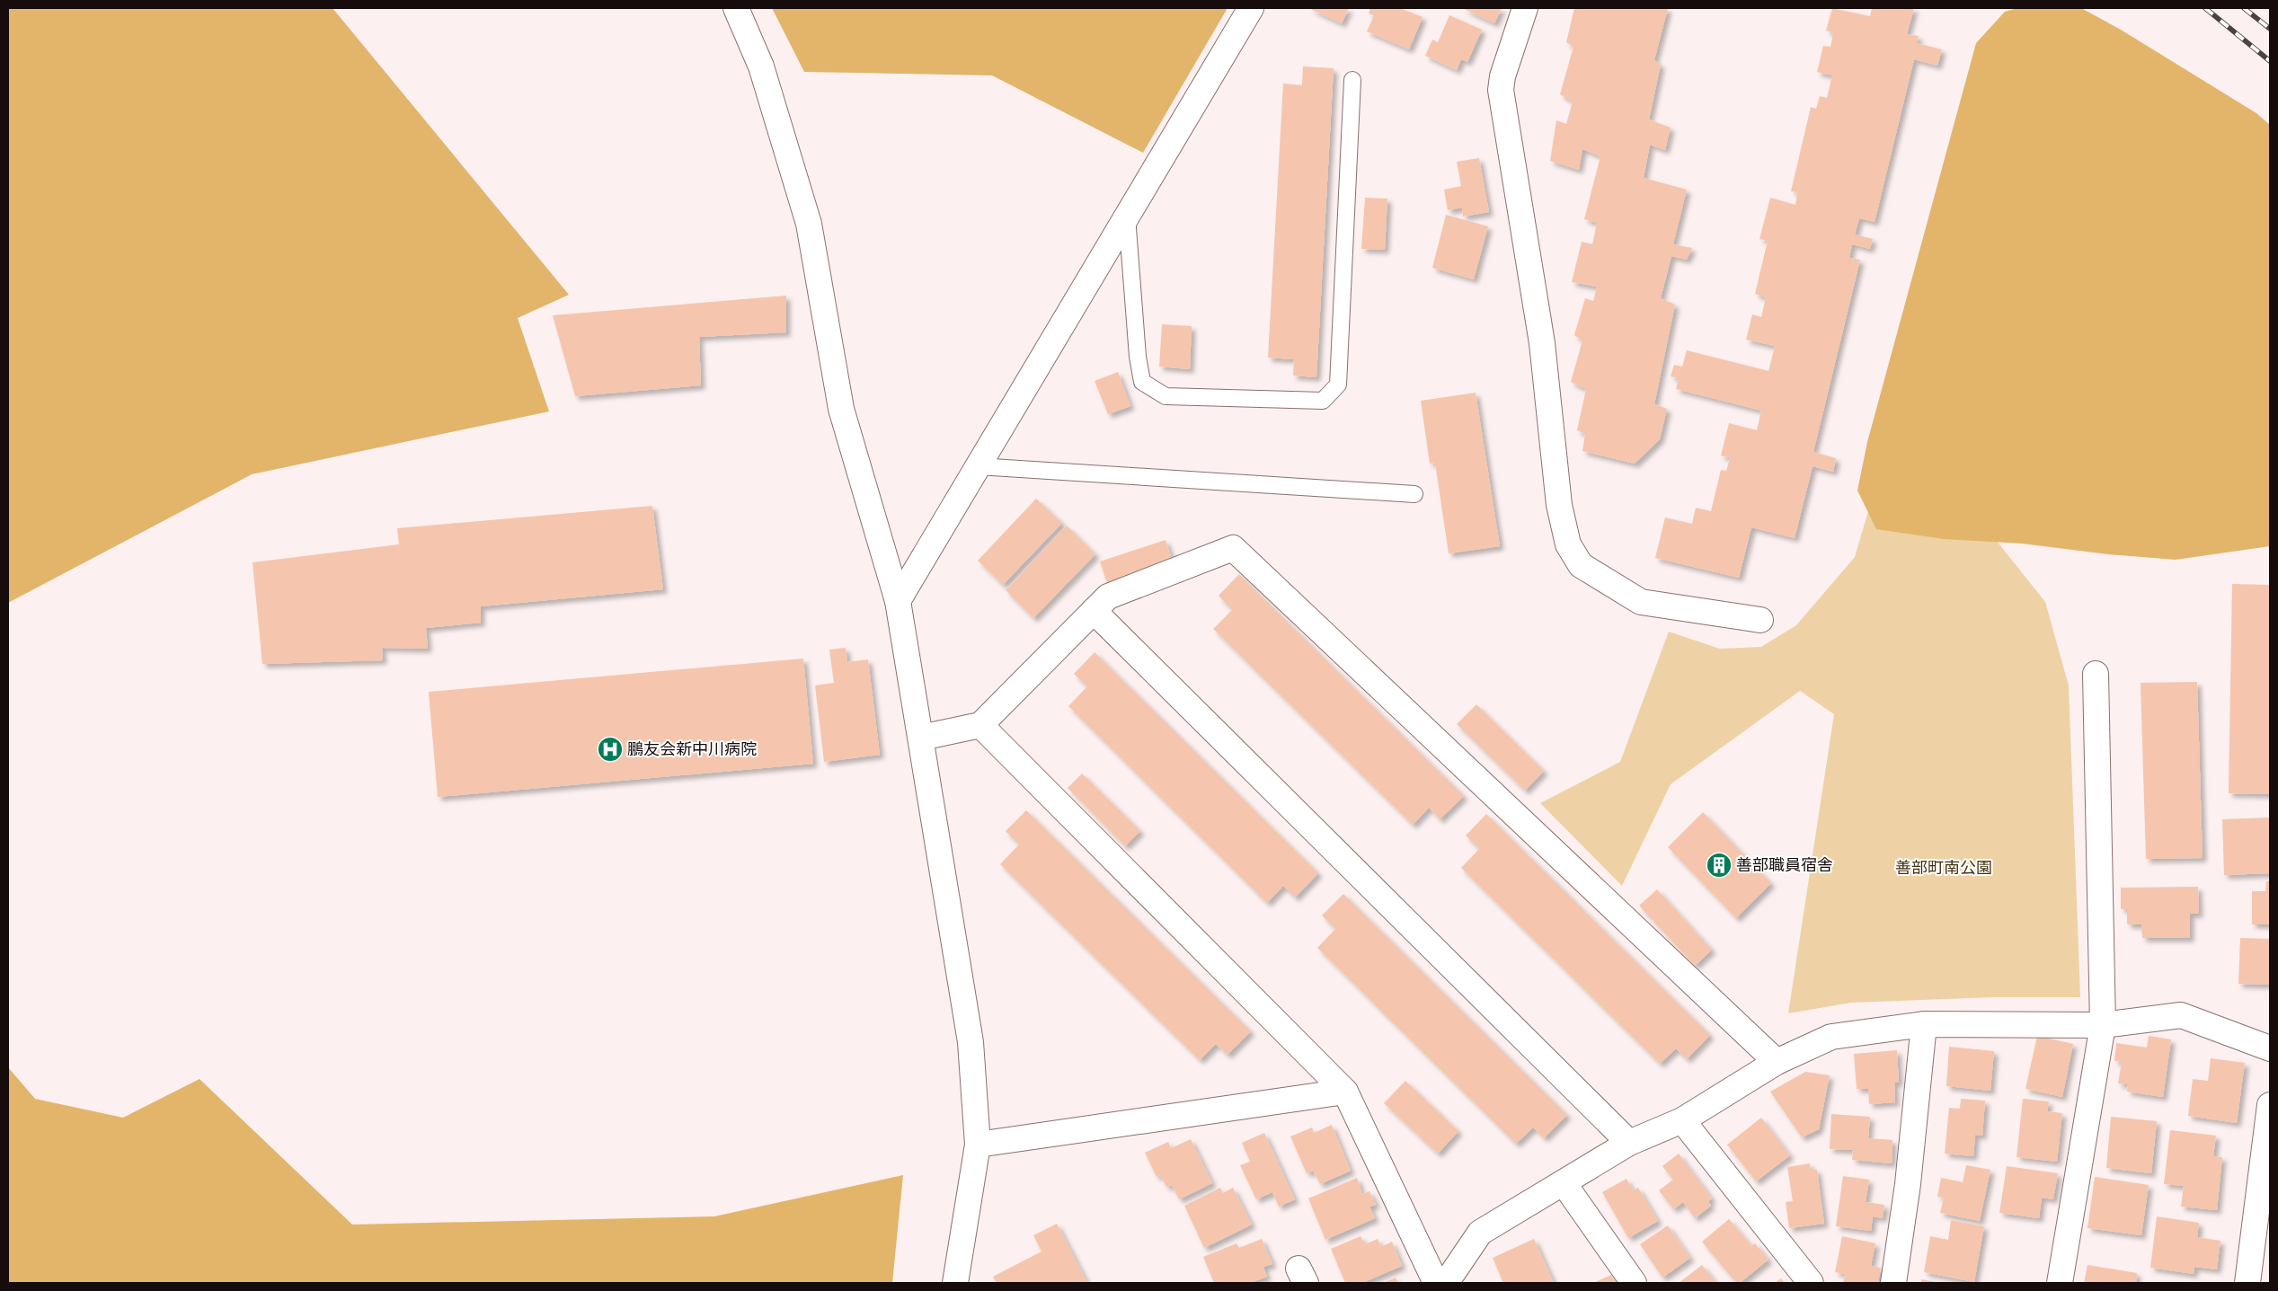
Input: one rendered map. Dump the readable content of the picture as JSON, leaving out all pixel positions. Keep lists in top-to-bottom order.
{
  "parks": ["善部町南公園"],
  "places": {
    "hospital": ["鵬友会新中川病院"],
    "building": ["善部職員宿舎"]
  }
}
